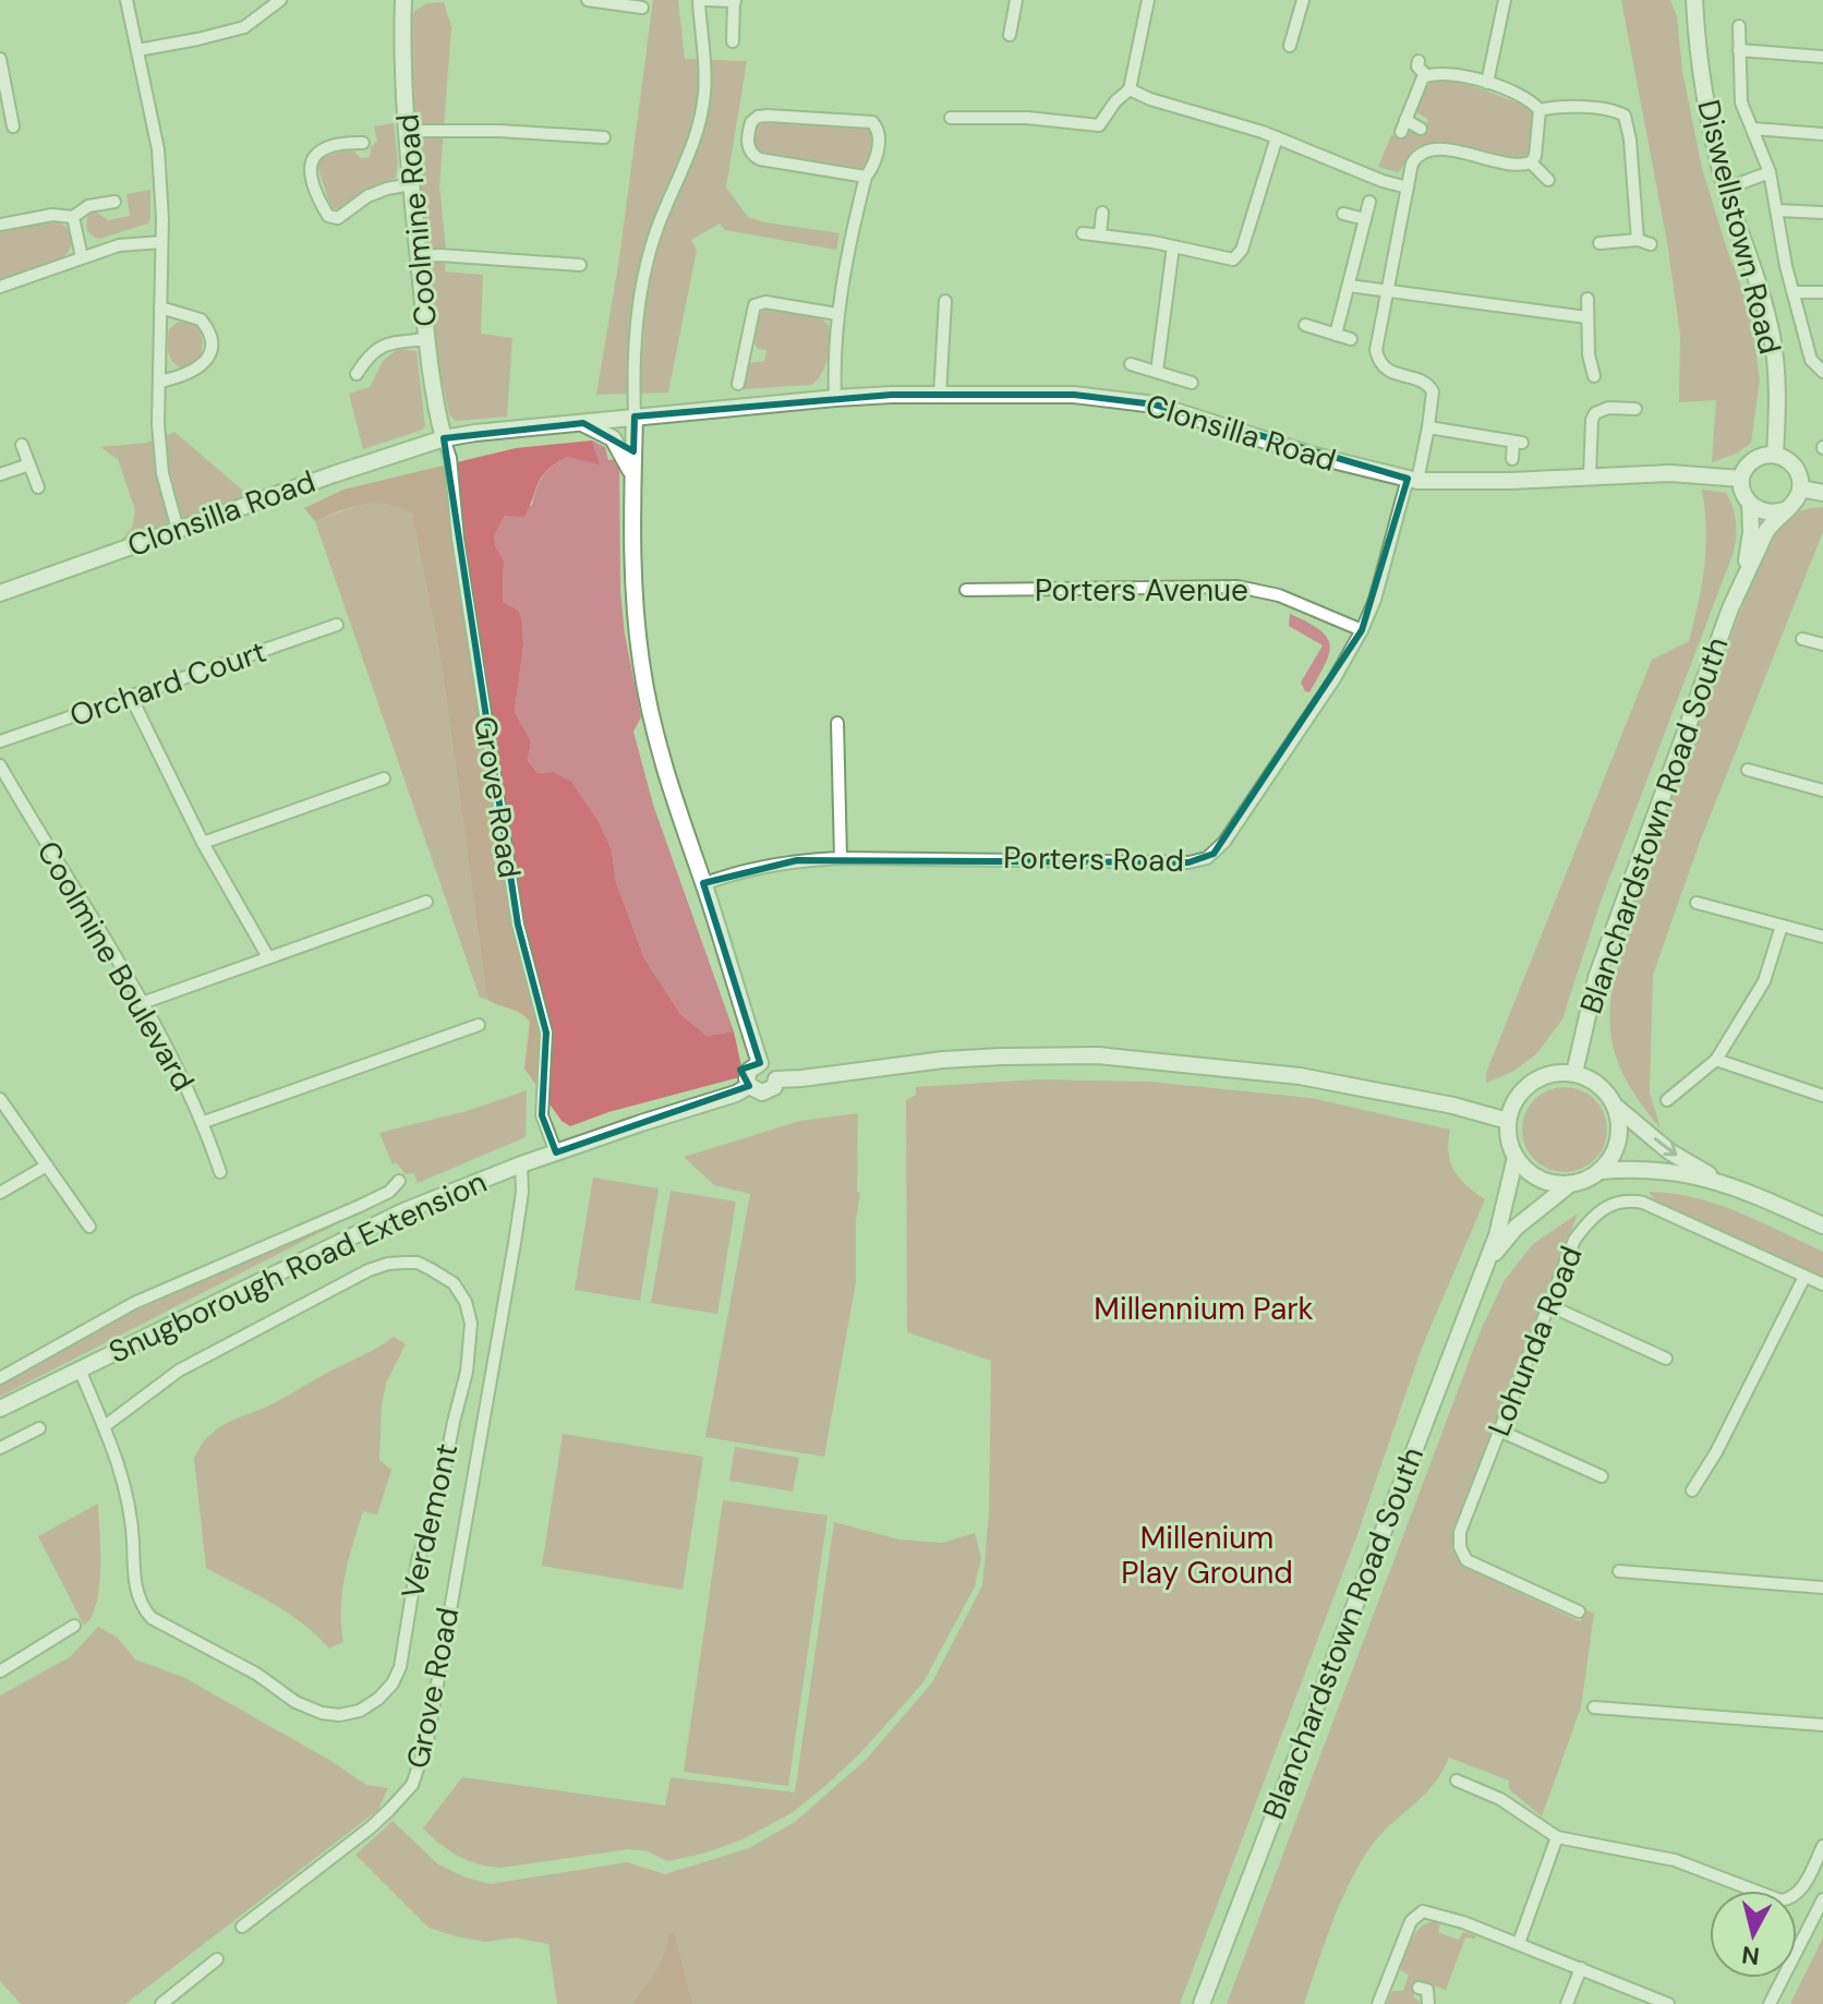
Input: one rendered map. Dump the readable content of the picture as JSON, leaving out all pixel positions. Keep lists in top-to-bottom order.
{
  "streets": {
    "main road": [
      "Coolmine Road",
      "Diswellstown Road",
      "Clonsilla Road",
      "Blanchardstown Road South",
      "Snugborough Road Extension"
    ],
    "street": [
      "Porters Avenue",
      "Orchard Court",
      "Grove Road",
      "Porters Road",
      "Coolmine Boulevard",
      "Lohunda Road",
      "Verdemont"
    ]
  },
  "crossings": [
    ["Coolmine Road", "Clonsilla Road"],
    ["Coolmine Road", "Grove Road"],
    ["Diswellstown Road", "Clonsilla Road"],
    ["Diswellstown Road", "Blanchardstown Road South"],
    ["Clonsilla Road", "Grove Road"],
    ["Clonsilla Road", "Blanchardstown Road South"],
    ["Clonsilla Road", "Porters Road"],
    ["Porters Avenue", "Porters Road"],
    ["Grove Road", "Snugborough Road Extension"],
    ["Snugborough Road Extension", "Verdemont"]
  ],
  "parks": ["Millennium Park", "Millenium Play Ground"],
  "north": "bottom"
}
